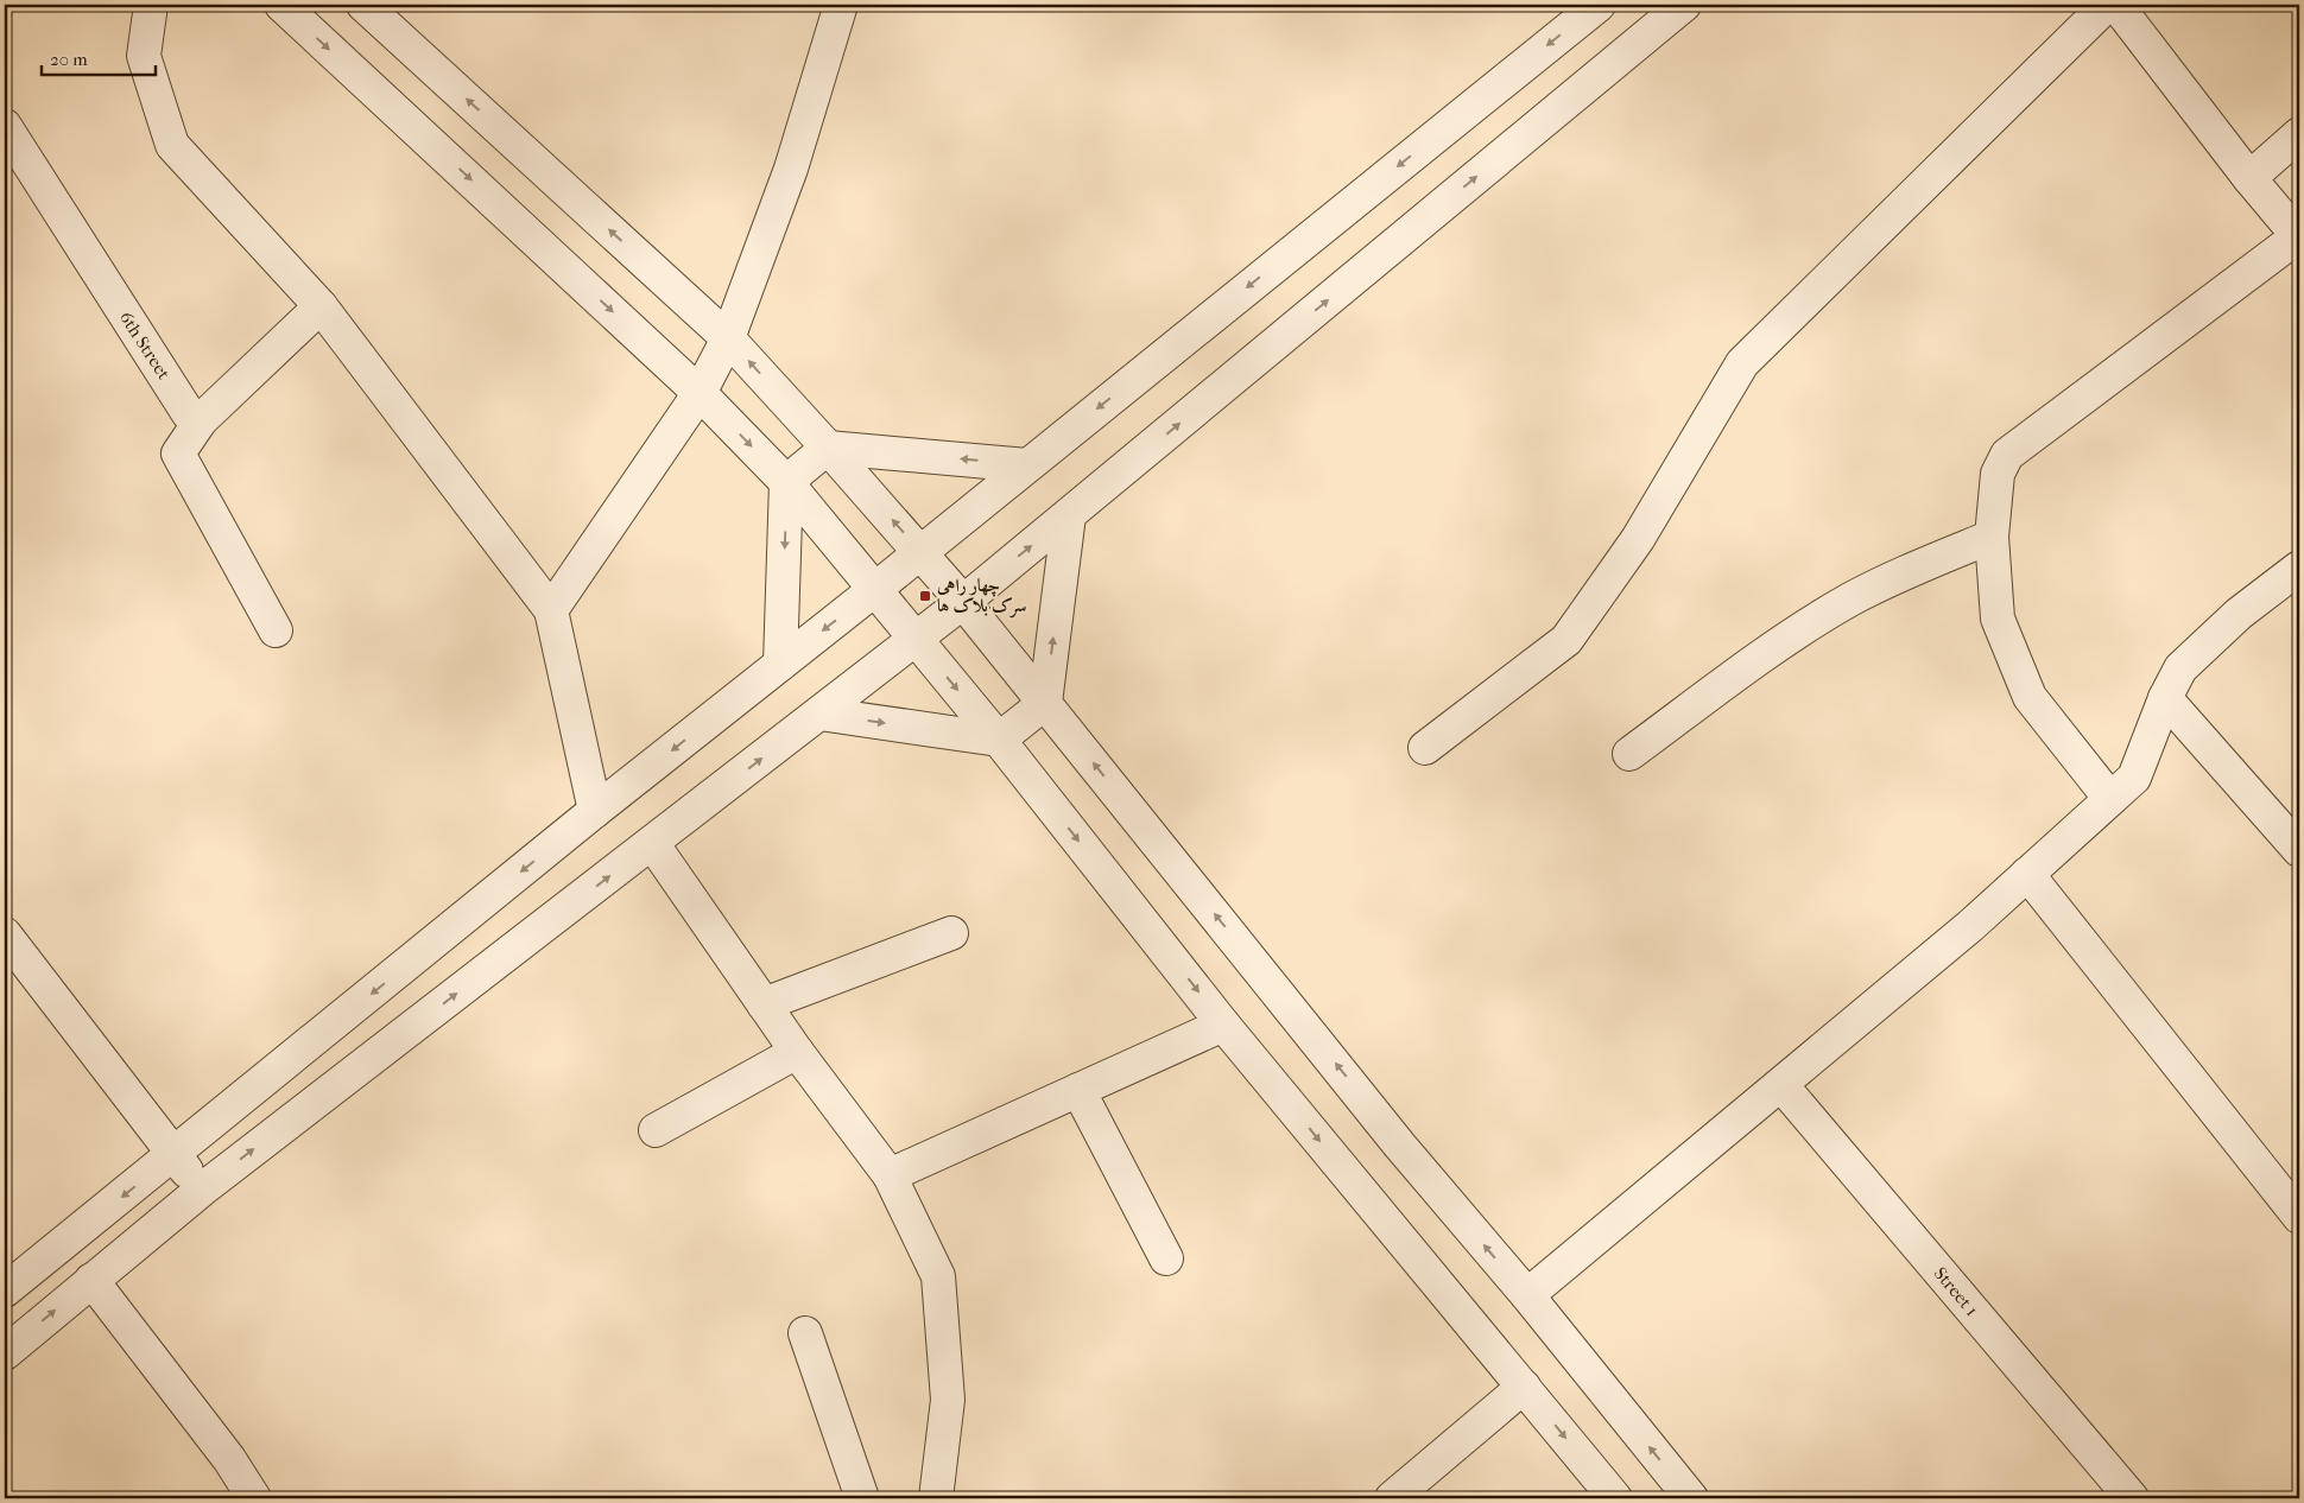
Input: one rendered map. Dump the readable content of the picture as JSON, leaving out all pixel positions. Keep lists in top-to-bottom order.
{
  "streets": {
    "street": ["6th Street", "Street 1"]
  },
  "places": {
    "transit": ["چهار راهی سرک بلاک ها"]
  },
  "scale_bar": "20 m"
}
